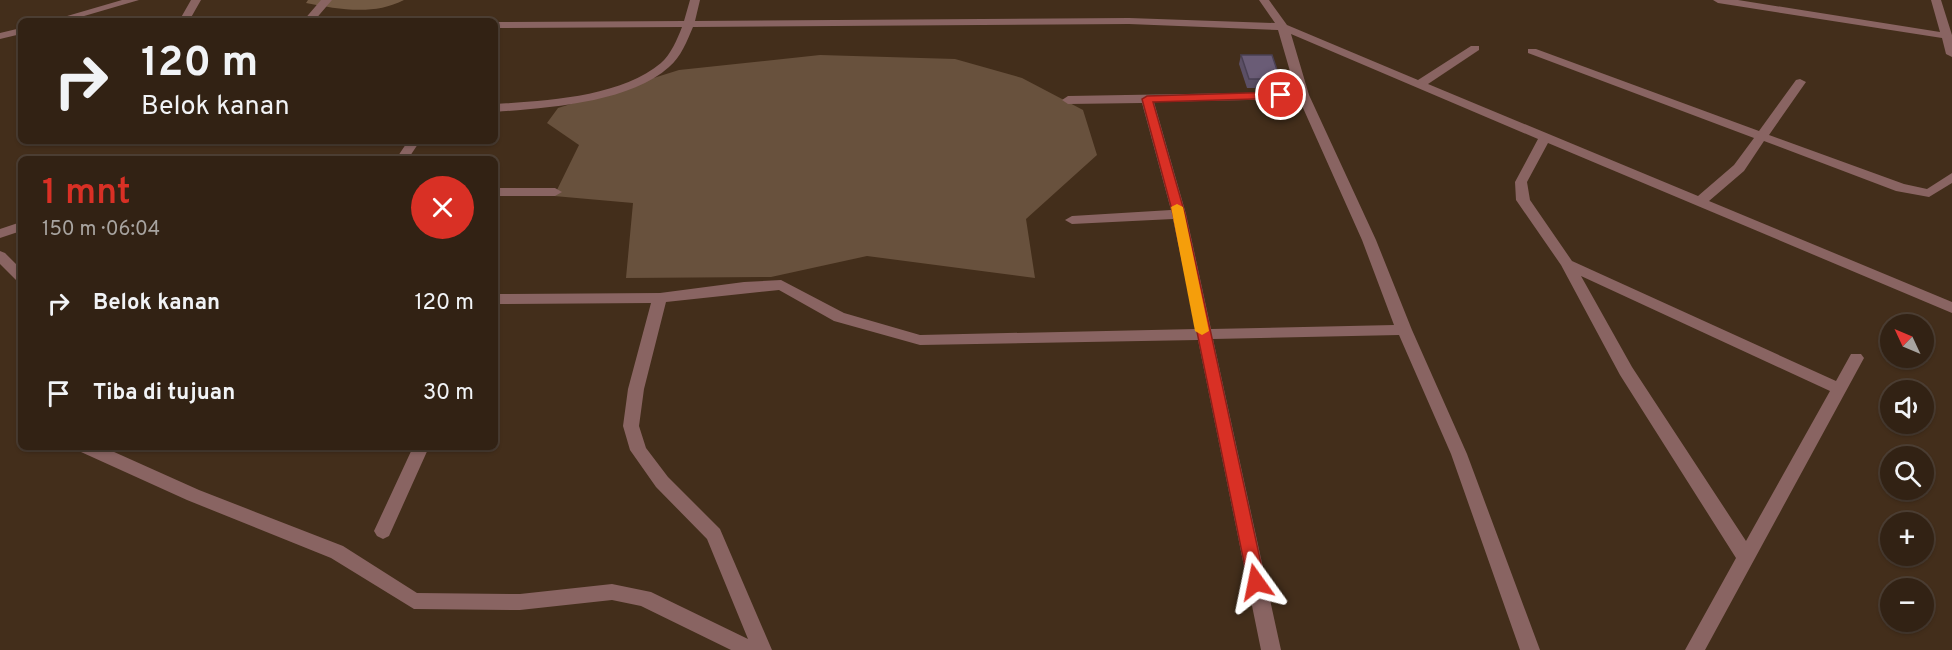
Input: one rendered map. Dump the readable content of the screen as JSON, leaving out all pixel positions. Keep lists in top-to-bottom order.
{
  "north": "top left",
  "page": {
    "turn": ["120 m", "Belok kanan"],
    "heading": ["1 mnt", "150 m · 06:04"],
    "list": [
      {
        "name": "Belok kanan",
        "value": "120 m"
      },
      {
        "name": "Tiba di tujuan",
        "value": "30 m"
      }
    ],
    "map_buttons": ["+", "−"]
  }
}
